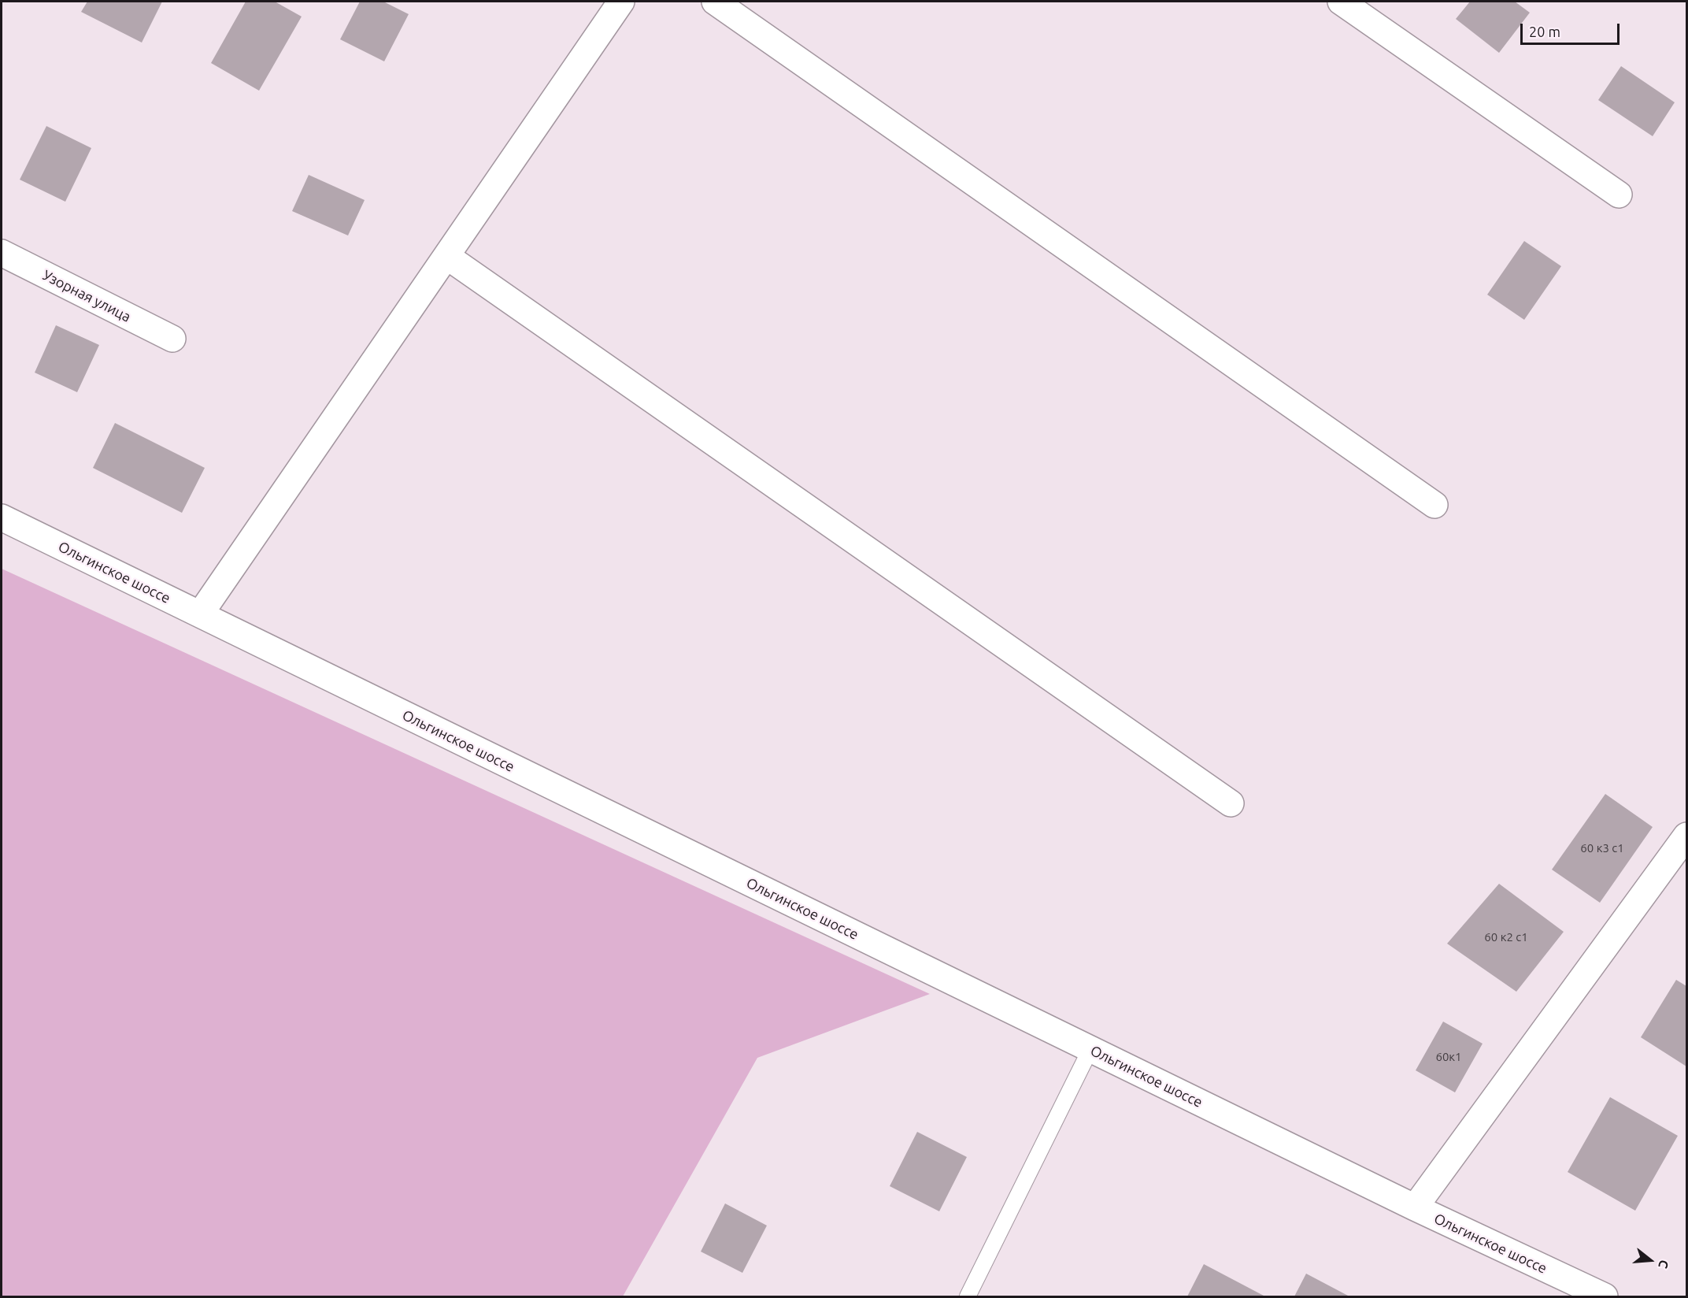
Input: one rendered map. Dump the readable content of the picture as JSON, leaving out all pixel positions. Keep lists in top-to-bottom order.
{
  "streets": {
    "street": ["Узорная улица", "Ольгинское шоссе"]
  },
  "house_numbers": ["60 к3 с1", "60 к2 с1", "60к1"],
  "scale_bar": "20 m",
  "north": "right"
}
